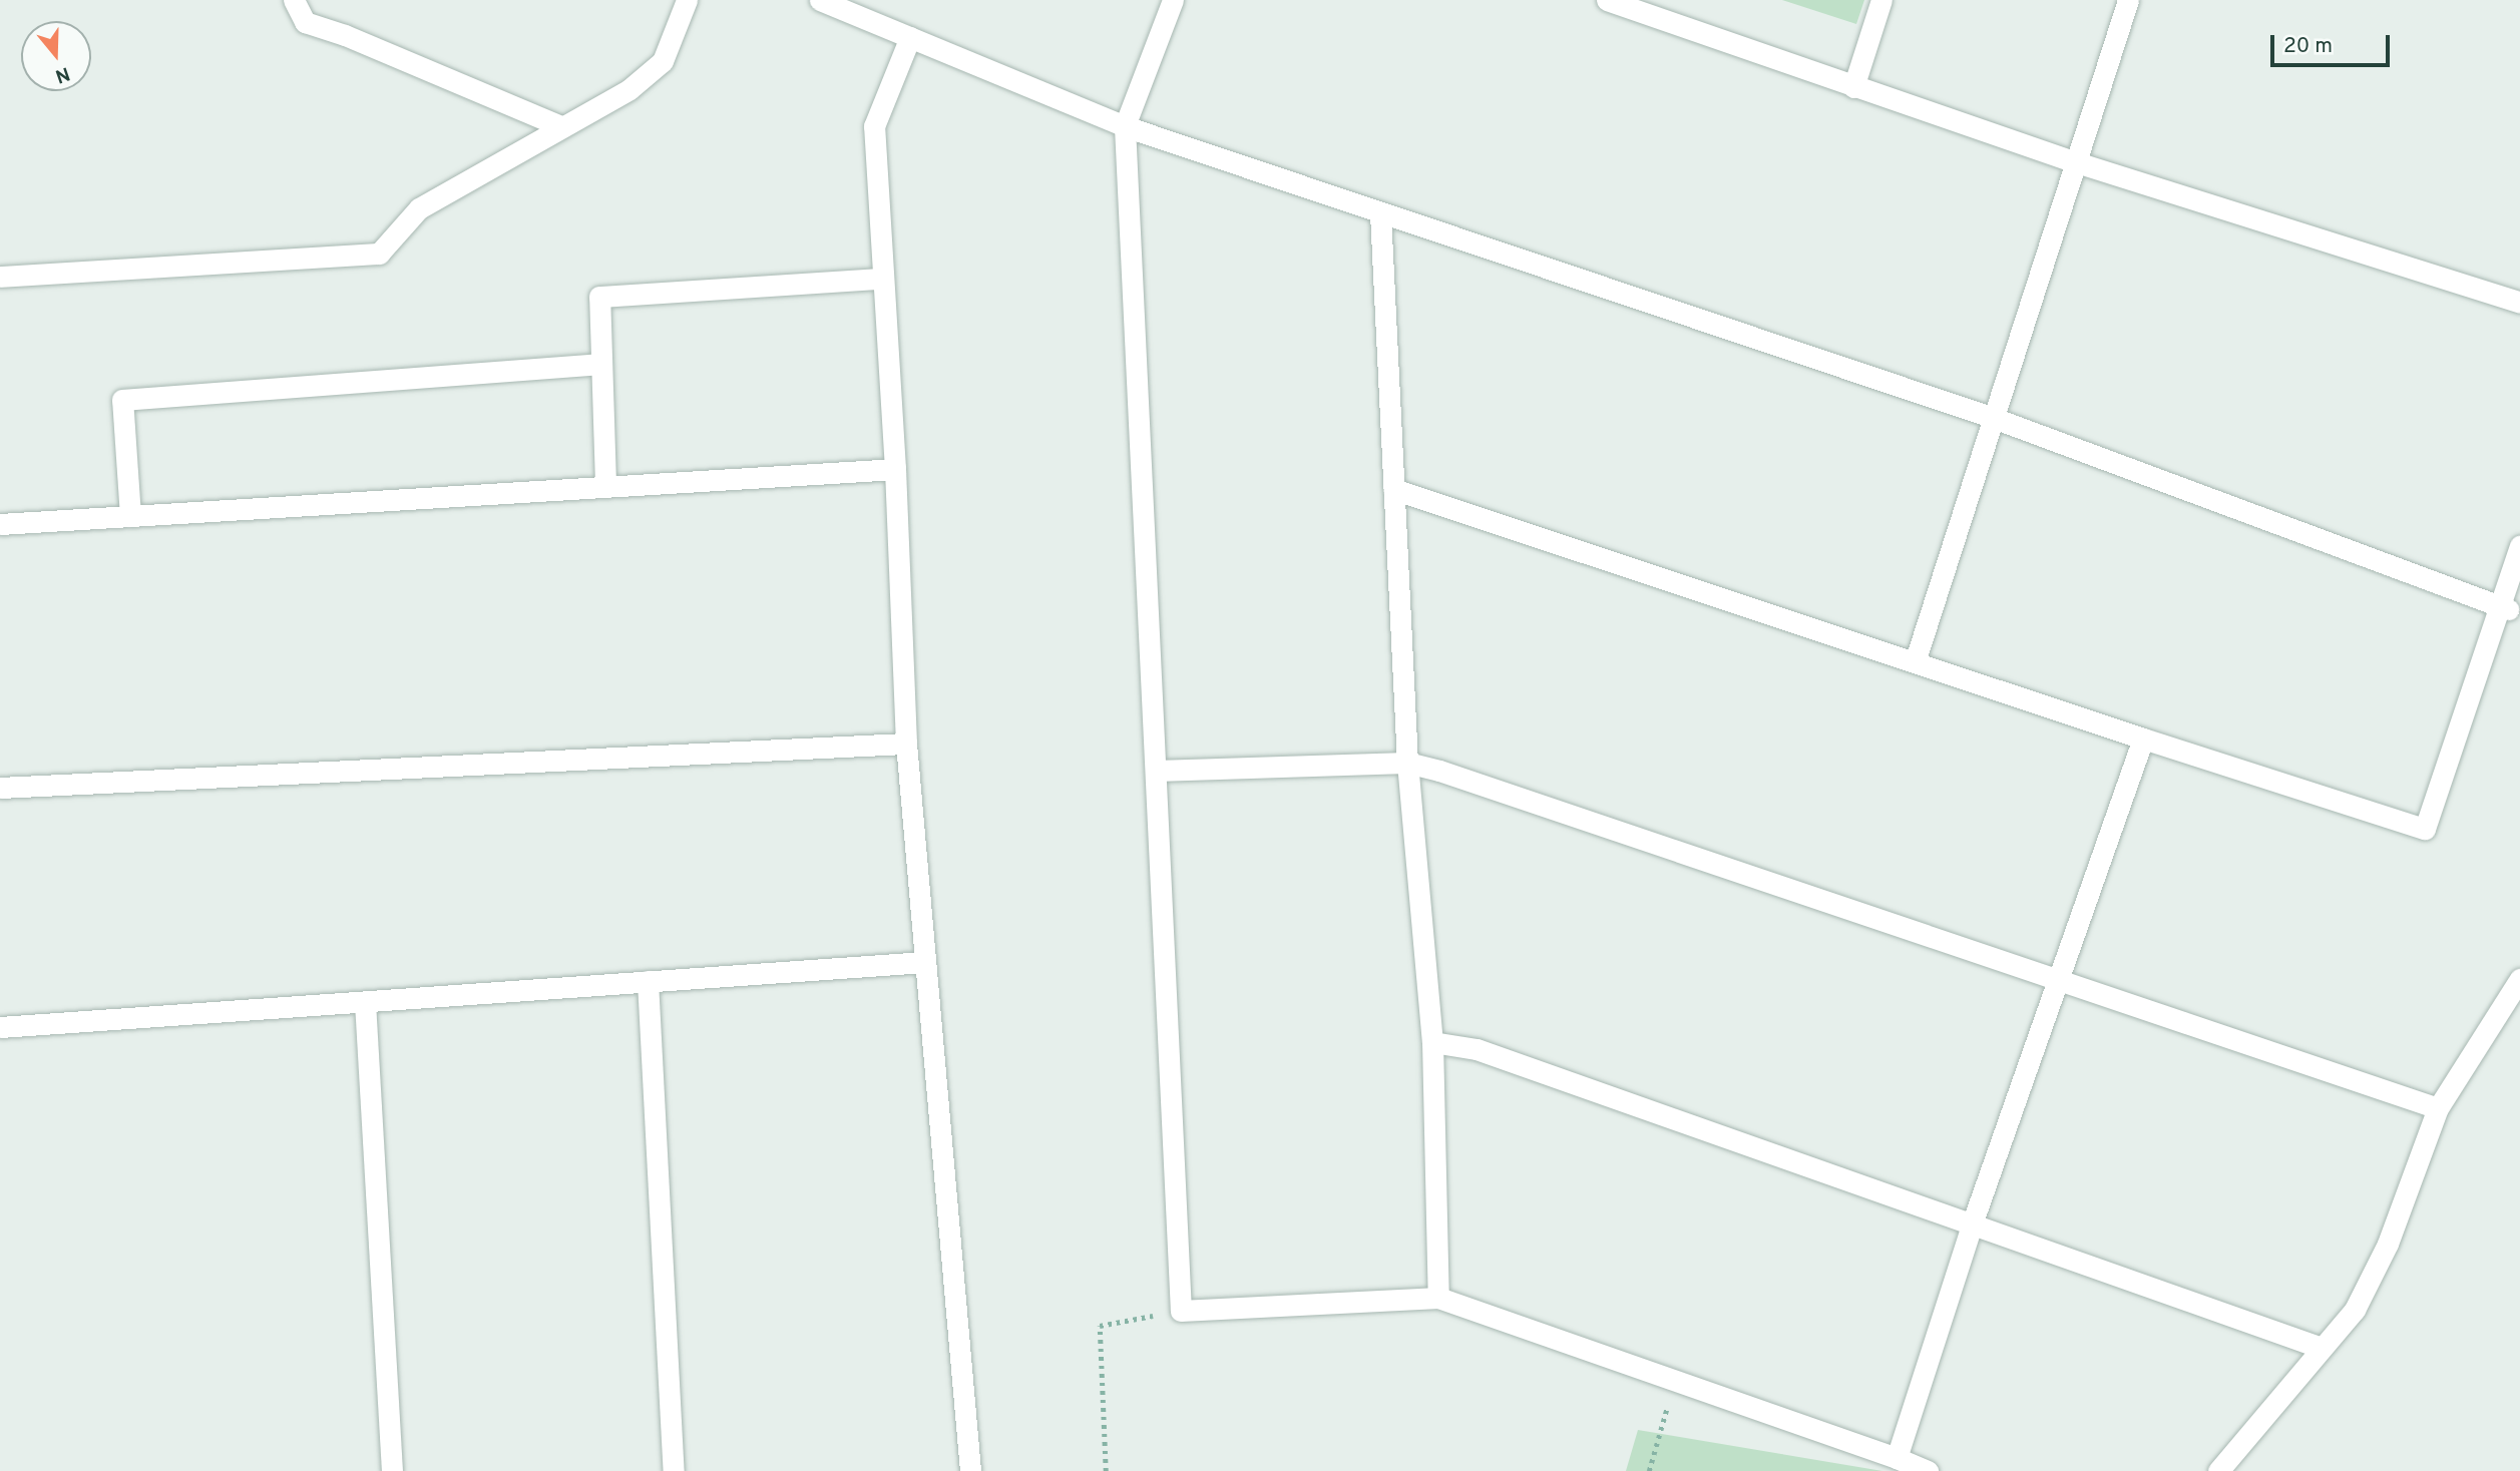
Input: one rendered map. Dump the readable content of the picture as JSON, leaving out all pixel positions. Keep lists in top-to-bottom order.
{
  "scale_bar": "20 m",
  "north": "bottom"
}
